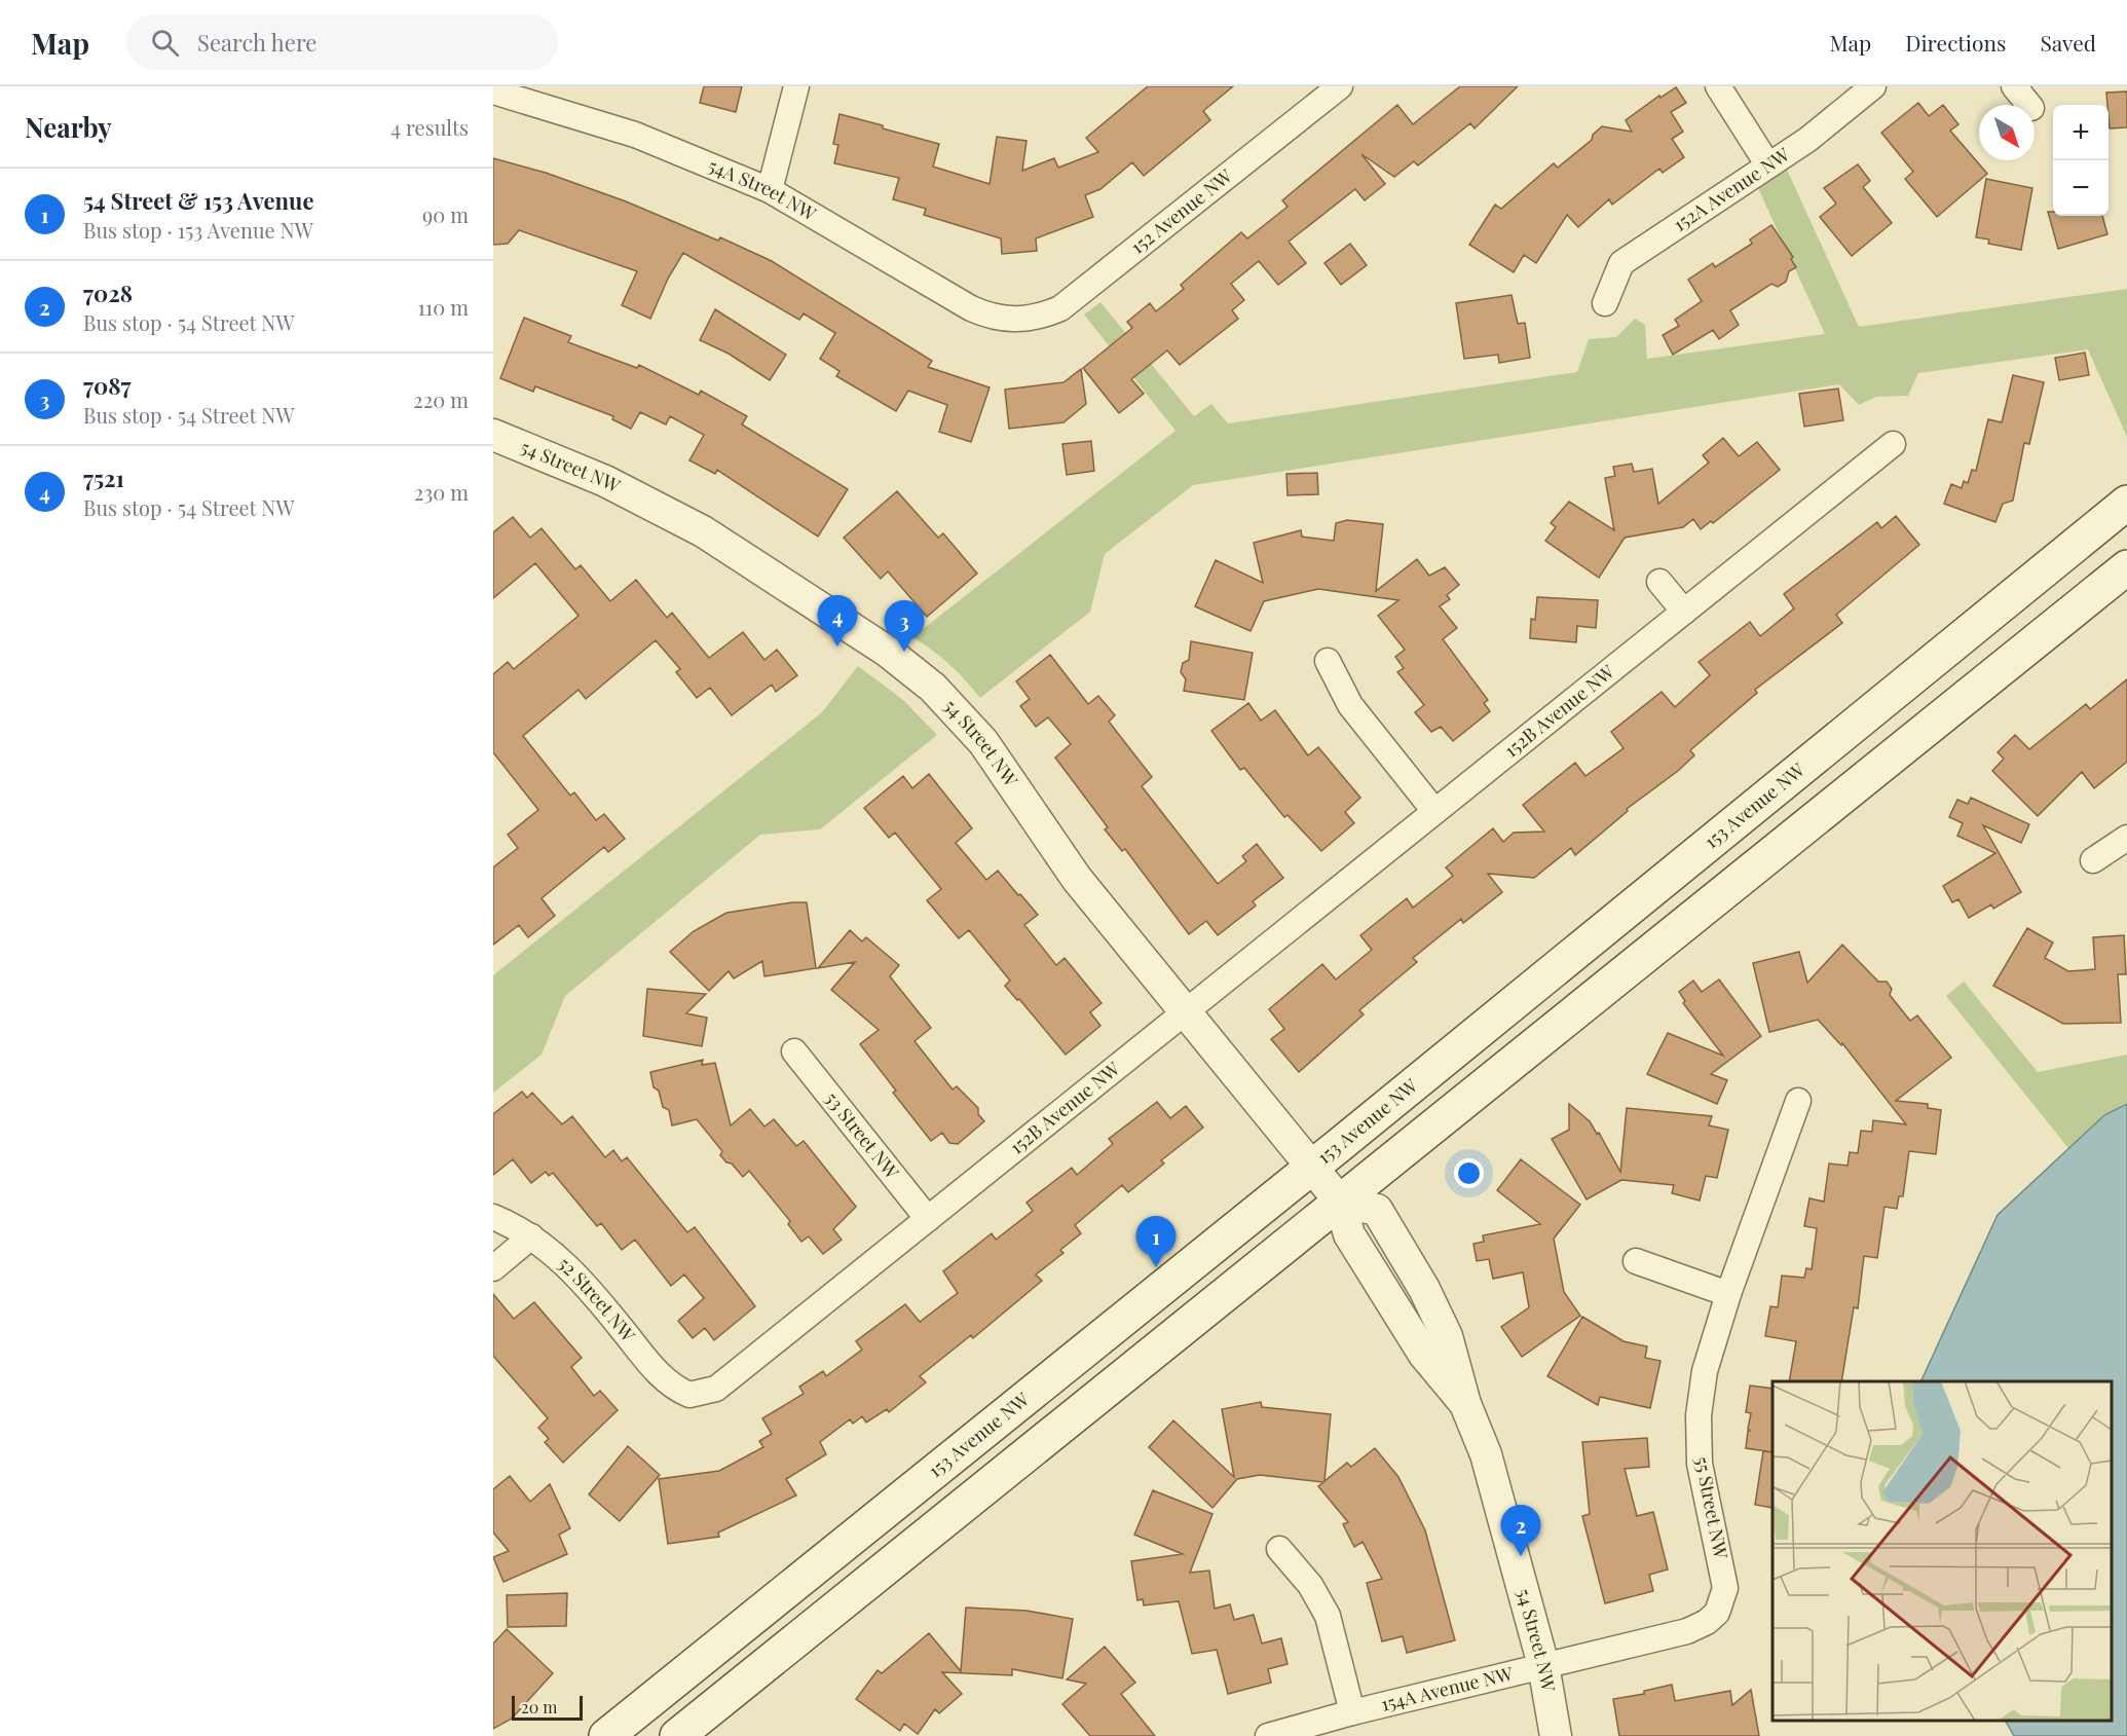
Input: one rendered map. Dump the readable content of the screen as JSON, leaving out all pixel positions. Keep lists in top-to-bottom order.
{
  "streets": {
    "main road": ["153 Avenue NW"],
    "street": [
      "54A Street NW",
      "152A Avenue NW",
      "152 Avenue NW",
      "54 Street NW",
      "152B Avenue NW",
      "53 Street NW",
      "52 Street NW",
      "55 Street NW",
      "154A Avenue NW"
    ]
  },
  "crossings": [
    ["54A Street NW", "152 Avenue NW"],
    ["54 Street NW", "152B Avenue NW"],
    ["54 Street NW", "153 Avenue NW"],
    ["54 Street NW", "154A Avenue NW"],
    ["152B Avenue NW", "53 Street NW"],
    ["152B Avenue NW", "52 Street NW"],
    ["55 Street NW", "154A Avenue NW"]
  ],
  "scale_bar": "20 m",
  "north": "bottom right",
  "page": {
    "header": "Map",
    "search": "Search here",
    "nav": ["Map", "Directions", "Saved"],
    "heading": ["Nearby", "4 results"],
    "map_buttons": ["+", "−"],
    "list": [
      {
        "mark": "1",
        "name": "54 Street & 153 Avenue",
        "note": "Bus stop · 153 Avenue NW",
        "value": "90 m"
      },
      {
        "mark": "2",
        "name": "7028",
        "note": "Bus stop · 54 Street NW",
        "value": "110 m"
      },
      {
        "mark": "3",
        "name": "7087",
        "note": "Bus stop · 54 Street NW",
        "value": "220 m"
      },
      {
        "mark": "4",
        "name": "7521",
        "note": "Bus stop · 54 Street NW",
        "value": "230 m"
      }
    ],
    "pins": [
      "4",
      "3",
      "1",
      "2"
    ],
    "scale": "20 m"
  }
}
